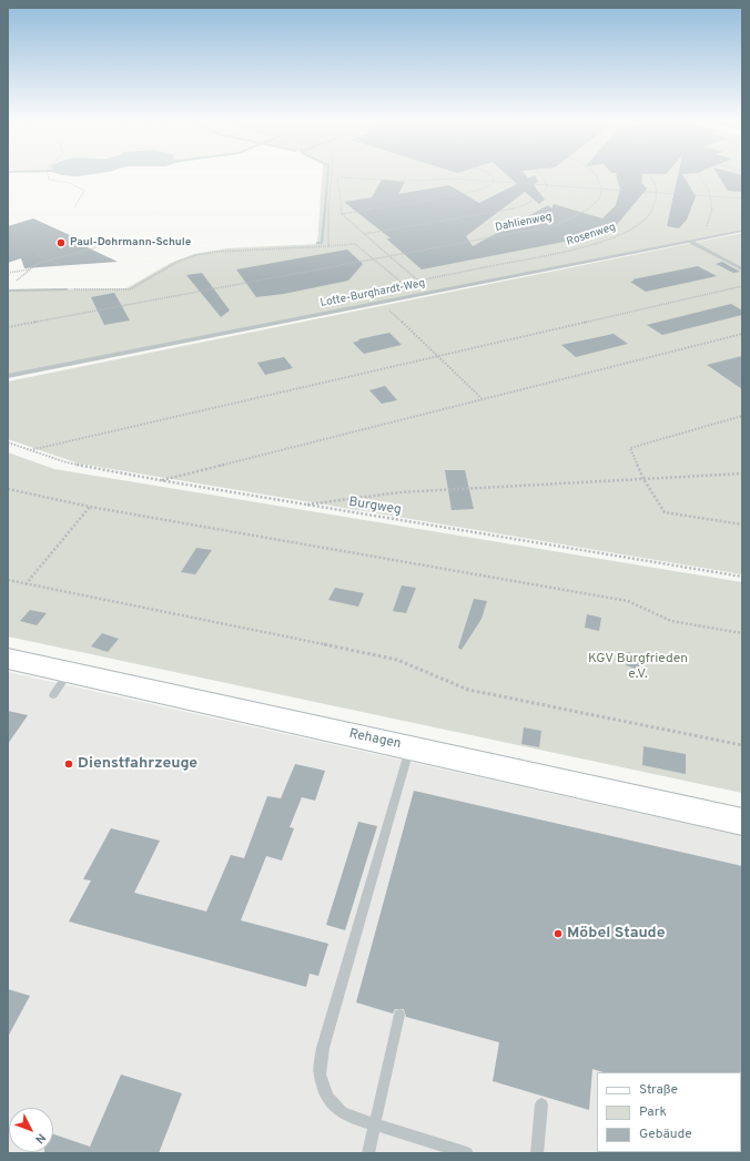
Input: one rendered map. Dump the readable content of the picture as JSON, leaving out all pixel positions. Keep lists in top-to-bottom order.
{
  "streets": {
    "street": ["Rehagen"],
    "lane": ["Lotte-Burghardt-Weg"],
    "path": ["Dahlienweg", "Rosenweg", "Burgweg"]
  },
  "crossings": [
    ["Dahlienweg", "Rosenweg"]
  ],
  "parks": ["KGV Burgfrieden e.V."],
  "places": ["Paul-Dohrmann-Schule", "Dienstfahrzeuge", "Möbel Staude"],
  "legend": ["Straße", "Park", "Gebäude"],
  "north": "bottom right"
}
